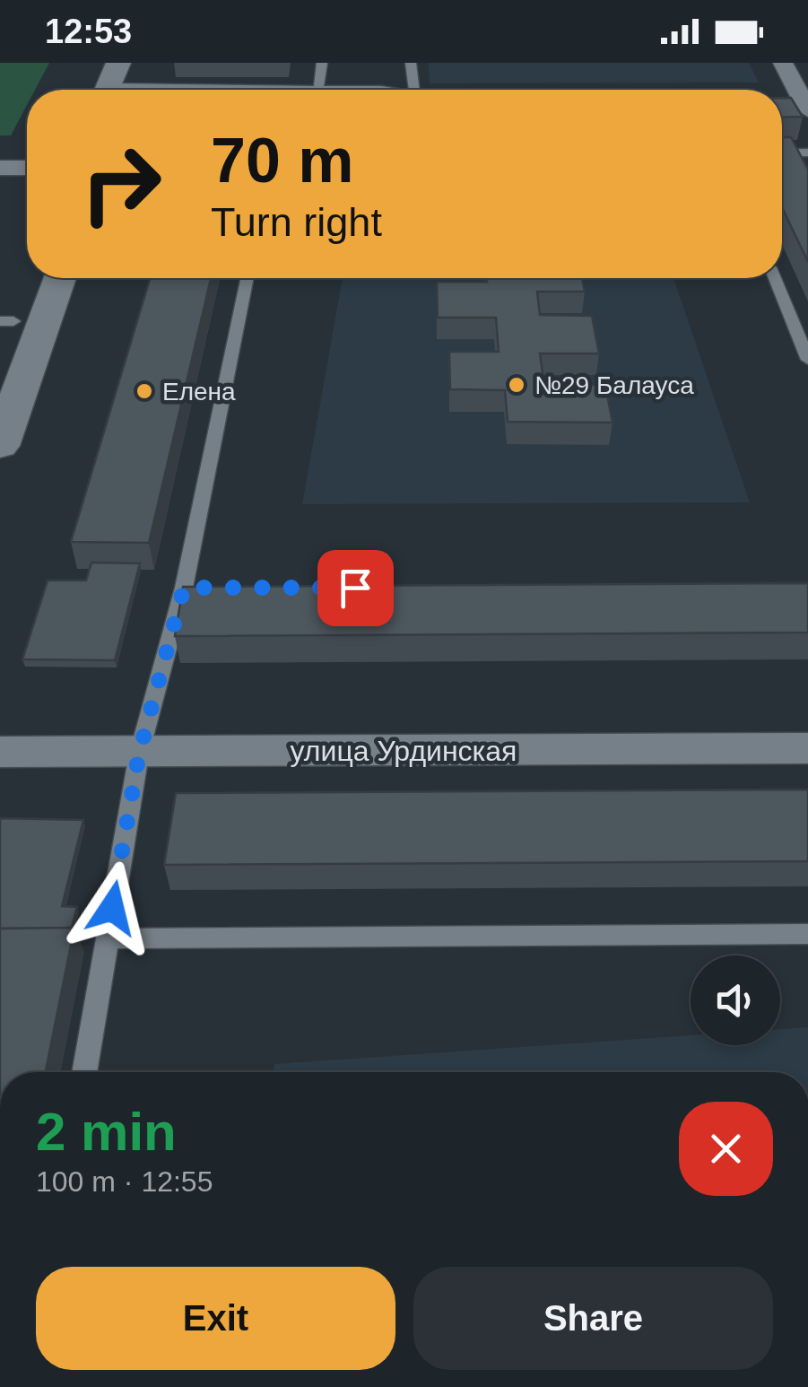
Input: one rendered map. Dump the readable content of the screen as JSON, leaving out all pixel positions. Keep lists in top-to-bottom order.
{
  "streets": {
    "street": ["улица Урдинская"]
  },
  "places": ["№29 Балауса", "Елена"],
  "page": {
    "status": "12:53",
    "turn": ["70 m", "Turn right"],
    "heading": ["2 min", "100 m · 12:55"],
    "buttons": ["Exit", "Share"]
  }
}
